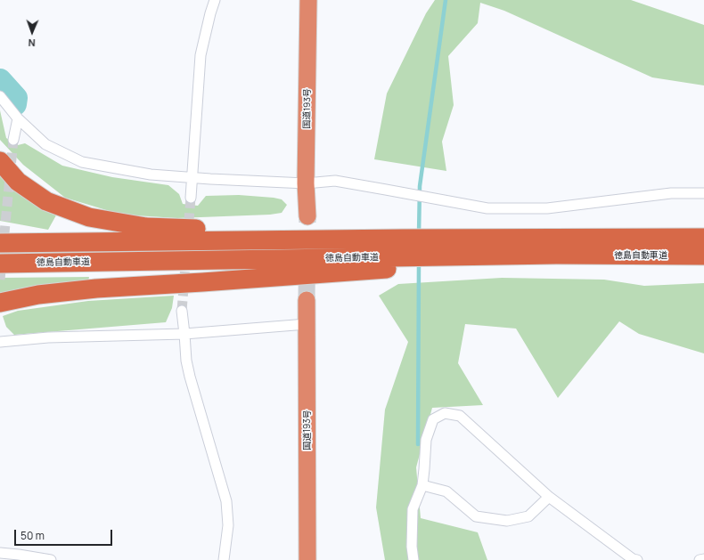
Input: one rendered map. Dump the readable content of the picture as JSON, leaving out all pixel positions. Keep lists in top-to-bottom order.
{
  "streets": {
    "highway": ["国道193号", "徳島自動車道"]
  },
  "scale_bar": "50 m",
  "north": "bottom"
}
